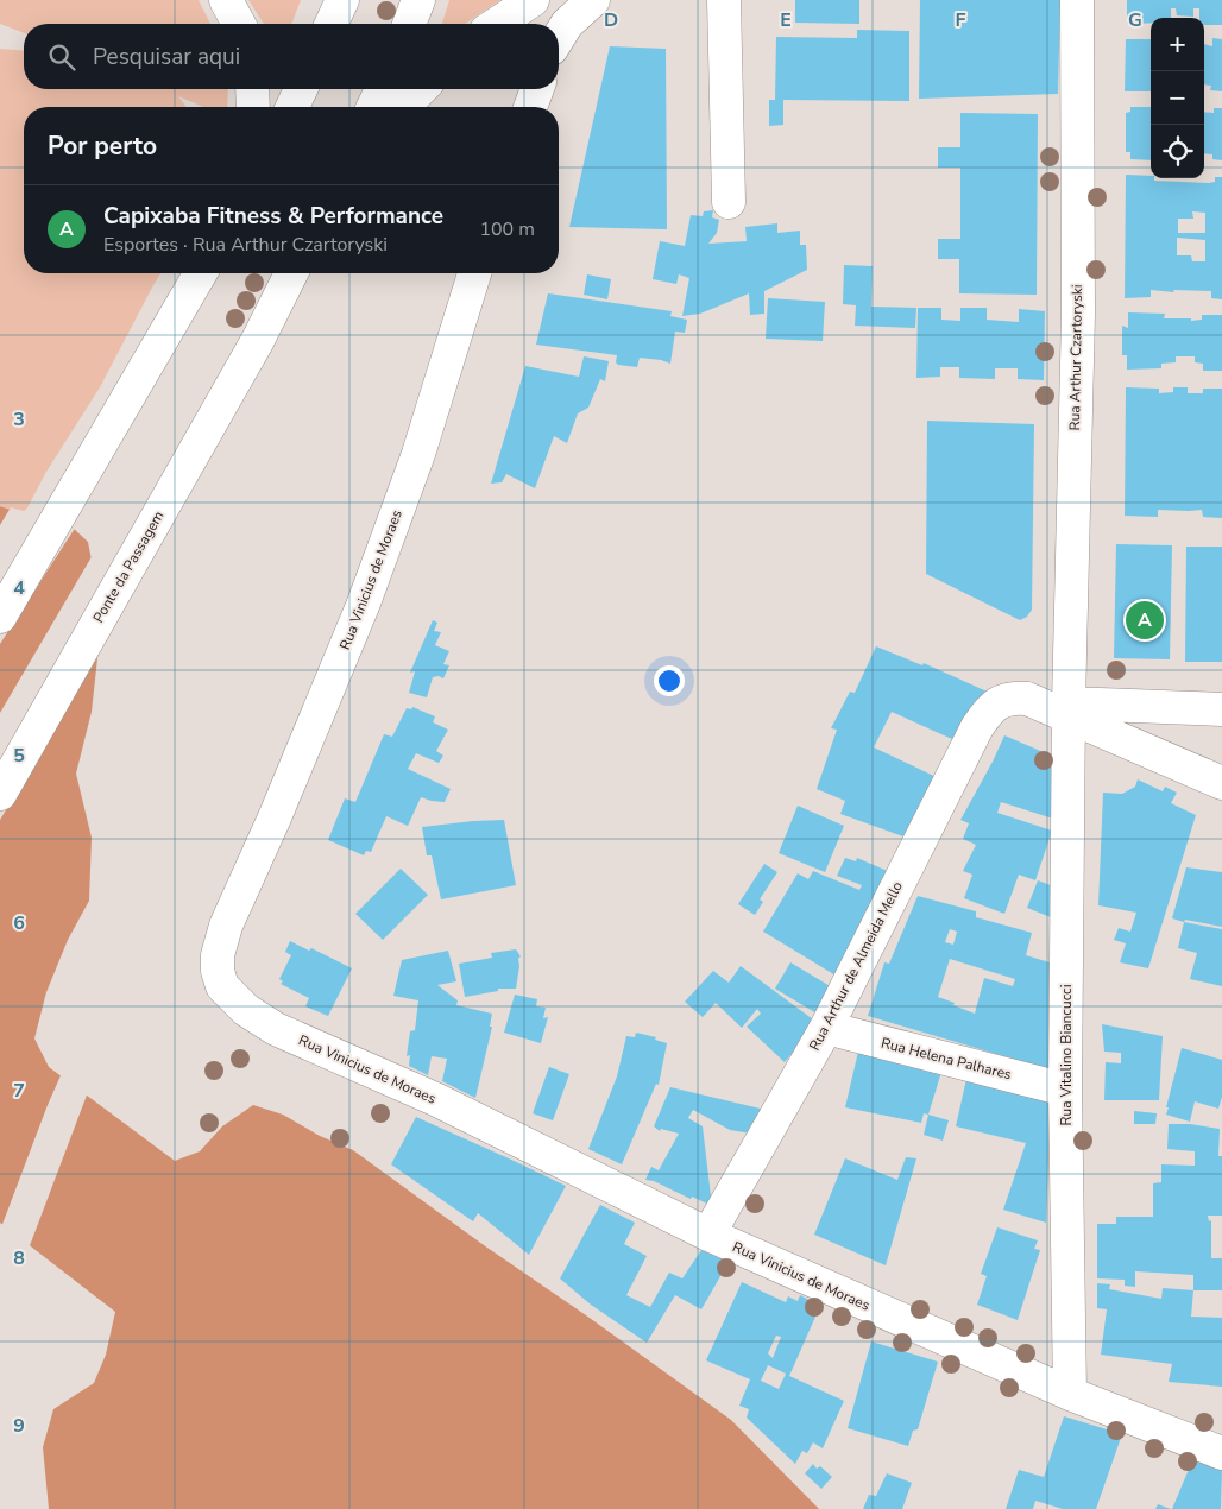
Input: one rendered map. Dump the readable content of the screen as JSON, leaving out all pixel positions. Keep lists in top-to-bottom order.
{
  "streets": {
    "street": [
      "Rua Arthur Czartoryski",
      "Ponte da Passagem",
      "Rua Vinicius de Moraes",
      "Rua Arthur de Almeida Mello",
      "Rua Vitalino Biancucci",
      "Rua Helena Palhares"
    ]
  },
  "crossings": [
    ["Rua Arthur Czartoryski", "Rua Arthur de Almeida Mello"],
    ["Rua Arthur Czartoryski", "Rua Vitalino Biancucci"],
    ["Rua Vinicius de Moraes", "Rua Arthur de Almeida Mello"],
    ["Rua Vinicius de Moraes", "Rua Vitalino Biancucci"],
    ["Rua Arthur de Almeida Mello", "Rua Vitalino Biancucci"],
    ["Rua Arthur de Almeida Mello", "Rua Helena Palhares"],
    ["Rua Vitalino Biancucci", "Rua Helena Palhares"]
  ],
  "page": {
    "map_buttons": ["+", "−"],
    "search": "Pesquisar aqui",
    "heading": "Por perto",
    "list": [
      {
        "mark": "A",
        "name": "Capixaba Fitness & Performance",
        "note": "Esportes · Rua Arthur Czartoryski",
        "value": "100 m"
      }
    ],
    "pins": "A"
  },
  "grid": {
    "columns": [
      "D",
      "E",
      "F",
      "G"
    ],
    "rows": [
      "3",
      "4",
      "5",
      "6",
      "7",
      "8",
      "9"
    ]
  }
}
